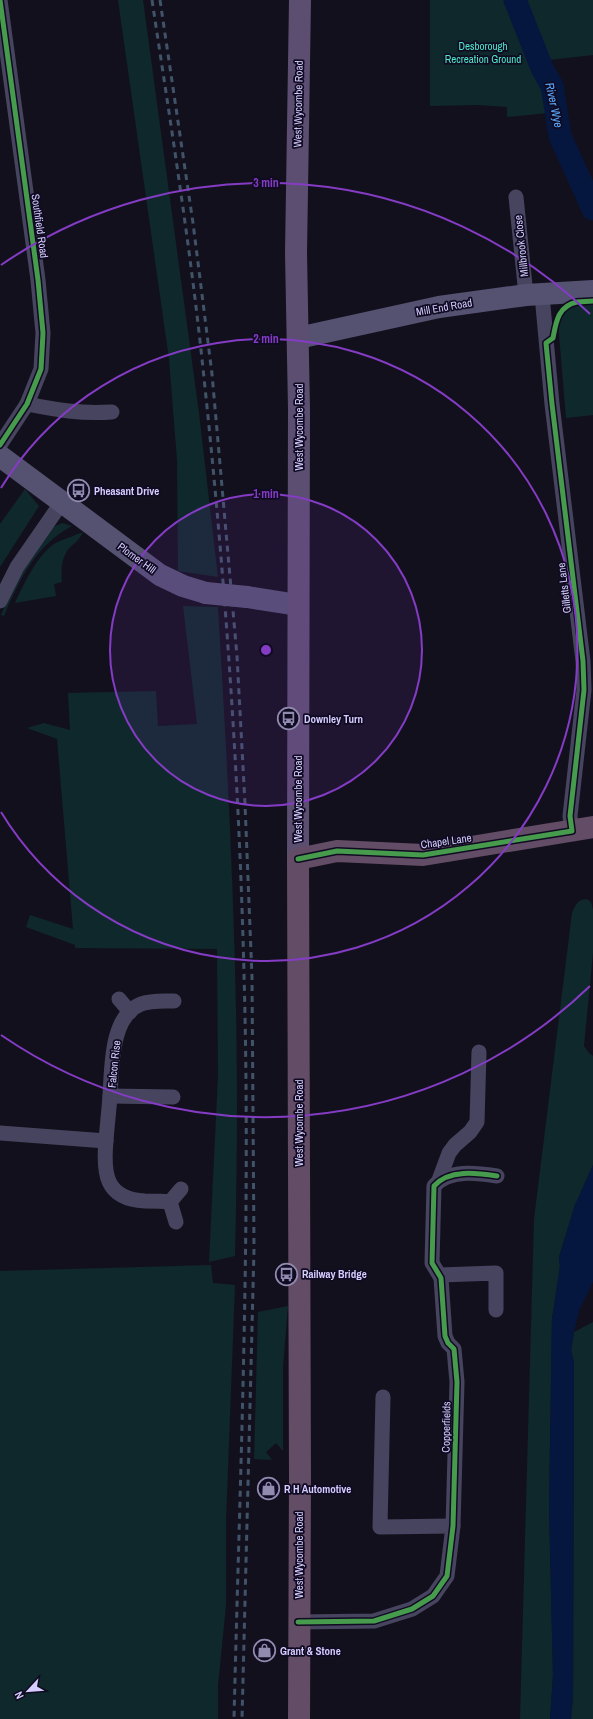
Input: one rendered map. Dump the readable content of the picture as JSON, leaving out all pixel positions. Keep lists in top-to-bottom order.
{
  "streets": {
    "highway": ["West Wycombe Road", "Chapel Lane"],
    "street": [
      "Southfield Road",
      "Millbrook Close",
      "Mill End Road",
      "Plomer Hill",
      "Gilletts Lane",
      "Falcon Rise",
      "Copperfields"
    ]
  },
  "crossings": [
    ["West Wycombe Road", "Mill End Road"],
    ["West Wycombe Road", "Plomer Hill"],
    ["West Wycombe Road", "Chapel Lane"],
    ["West Wycombe Road", "Copperfields"],
    ["Millbrook Close", "Mill End Road"],
    ["Millbrook Close", "Gilletts Lane"],
    ["Mill End Road", "Gilletts Lane"],
    ["Gilletts Lane", "Chapel Lane"]
  ],
  "water": ["River Wye"],
  "parks": ["Desborough Recreation Ground"],
  "places": {
    "bus stop": ["Pheasant Drive", "Downley Turn", "Railway Bridge"],
    "shop": ["R H Automotive", "Grant & Stone"]
  },
  "north": "bottom left",
  "rings": ["3 min", "2 min", "1 min"]
}
